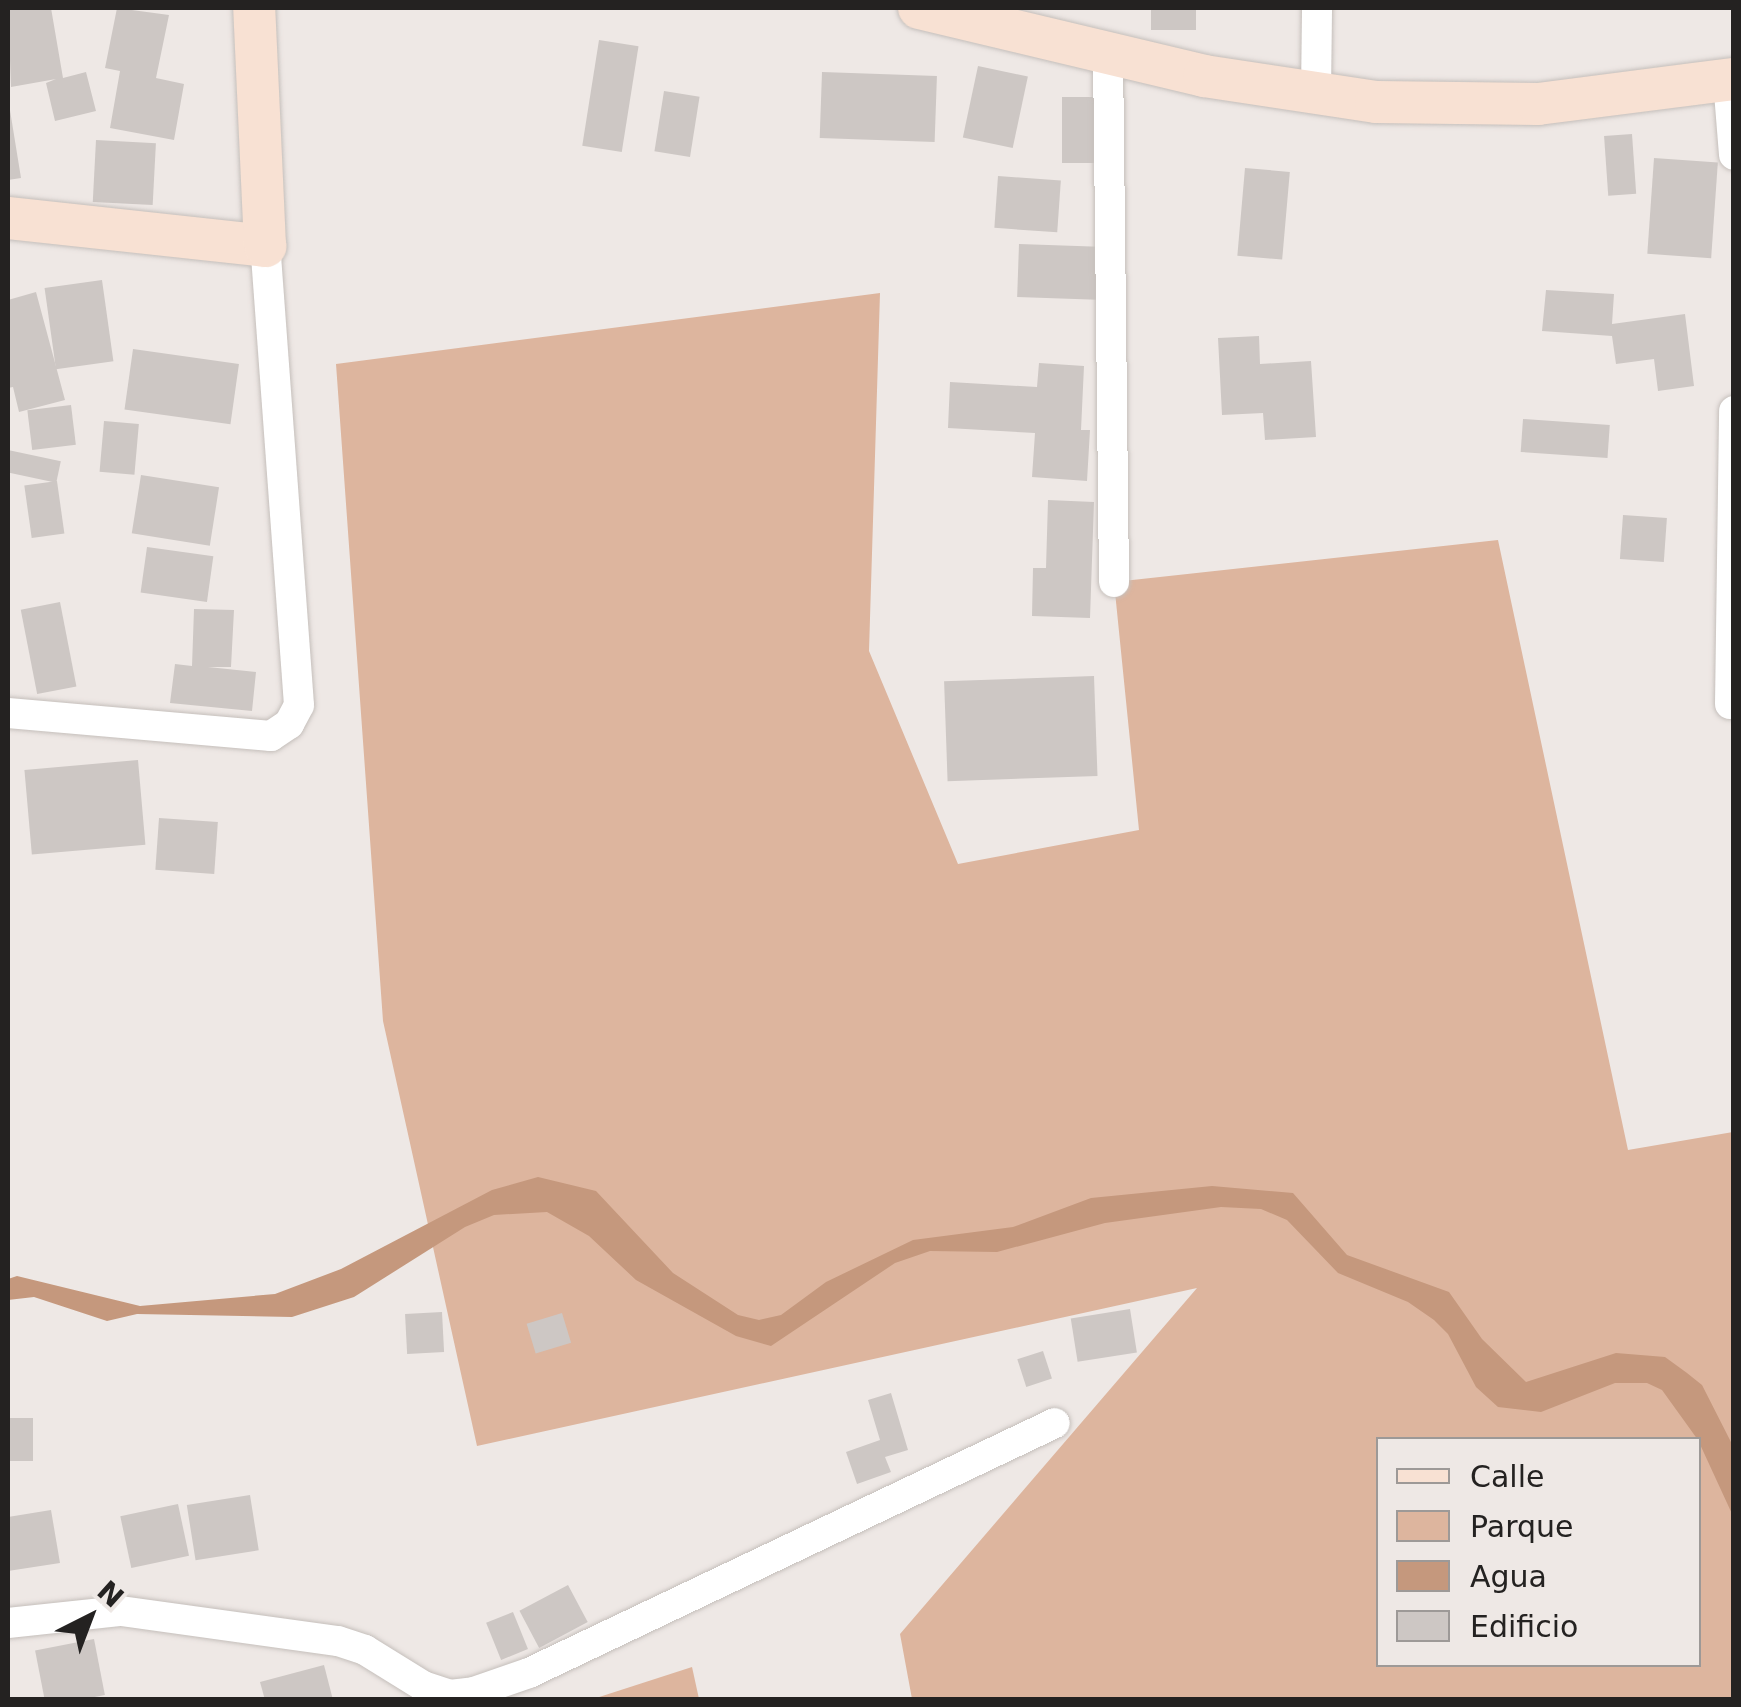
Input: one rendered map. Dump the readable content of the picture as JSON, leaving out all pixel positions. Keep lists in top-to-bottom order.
{
  "legend": [
    "Calle",
    "Parque",
    "Agua",
    "Edificio"
  ],
  "north": "top right"
}
